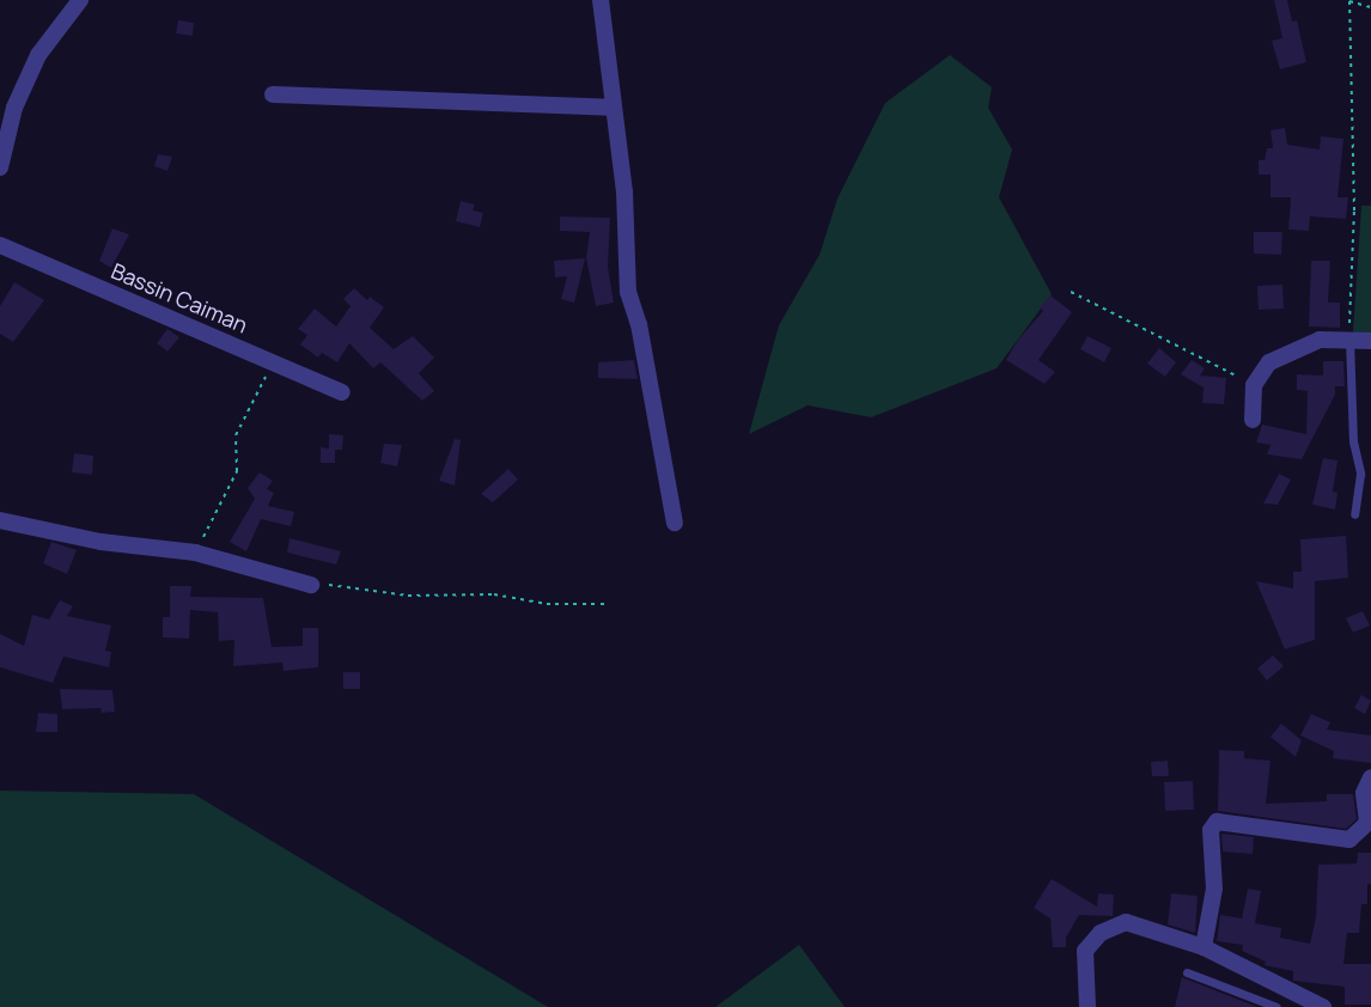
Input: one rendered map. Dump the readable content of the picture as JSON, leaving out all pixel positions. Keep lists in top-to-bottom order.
{
  "streets": {
    "street": ["Bassin Caiman"]
  }
}
